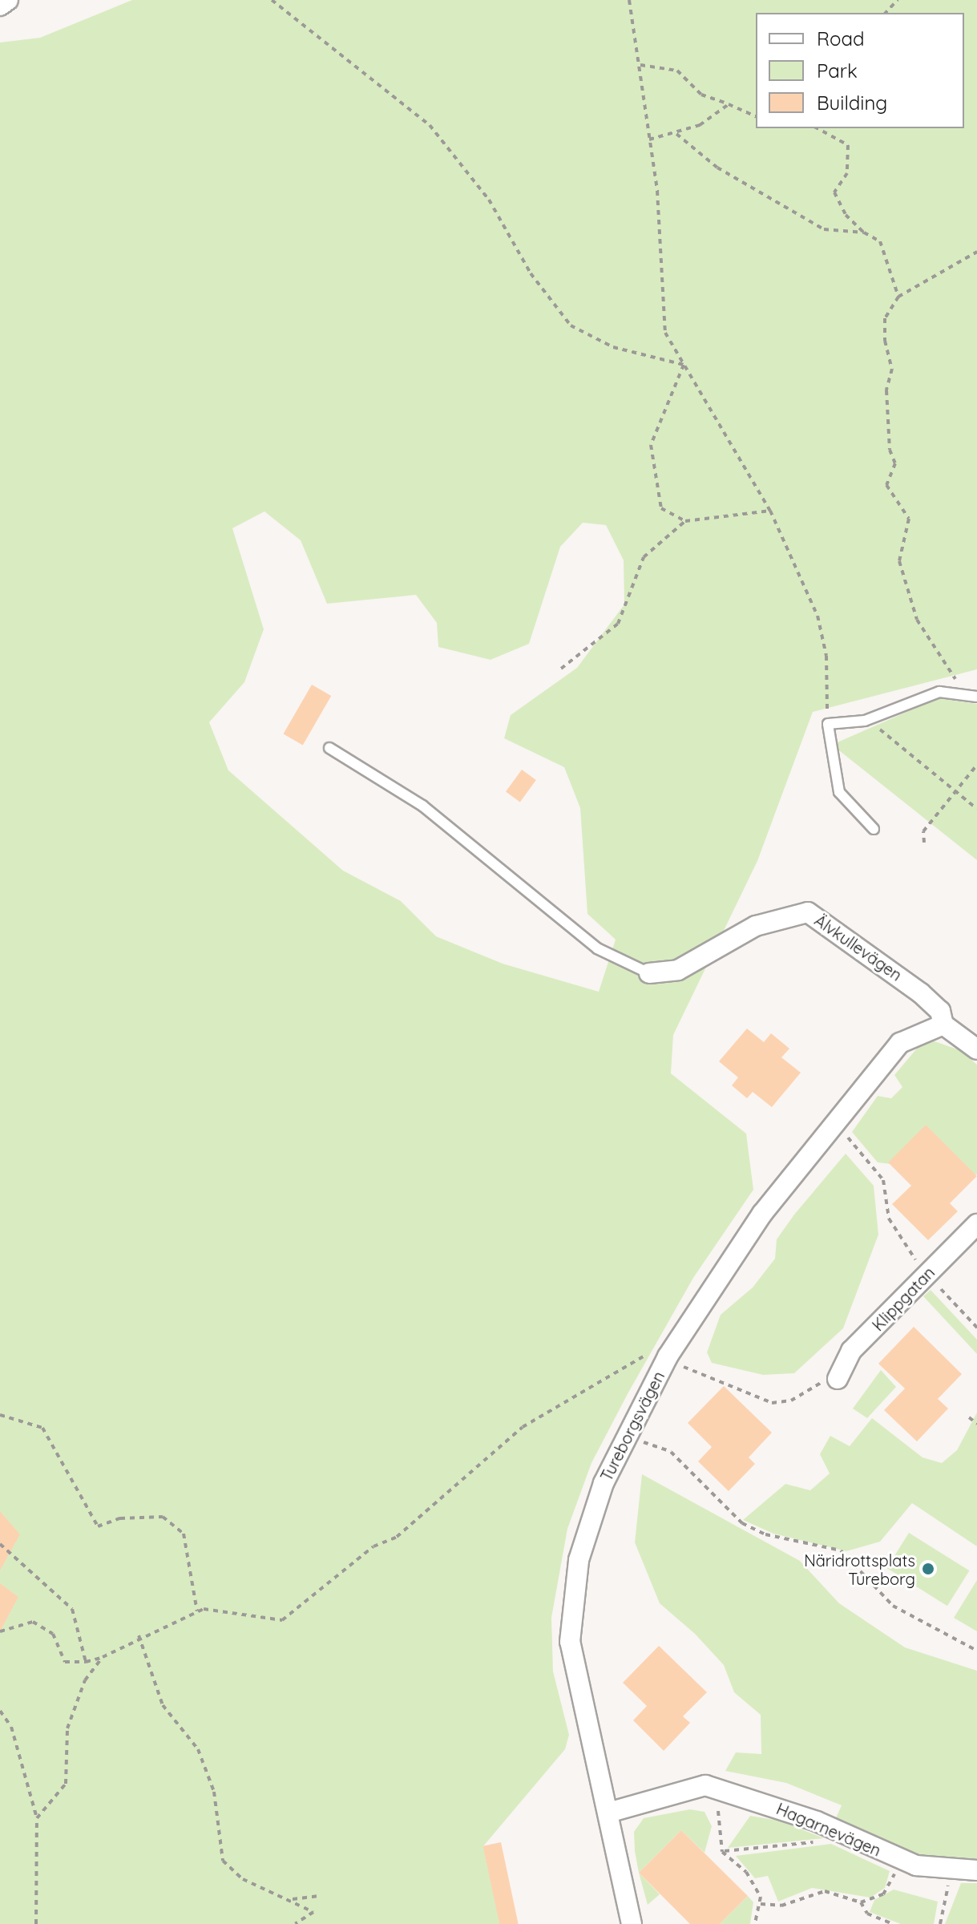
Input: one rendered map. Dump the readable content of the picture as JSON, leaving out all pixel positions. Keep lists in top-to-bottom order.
{
  "streets": {
    "street": [
      "Älvkullevägen",
      "Klippgatan",
      "Tureborgsvägen",
      "Hagarnevägen"
    ]
  },
  "crossings": [
    ["Älvkullevägen", "Tureborgsvägen"],
    ["Tureborgsvägen", "Hagarnevägen"]
  ],
  "places": ["Näridrottsplats Tureborg"],
  "legend": ["Road", "Park", "Building"]
}
